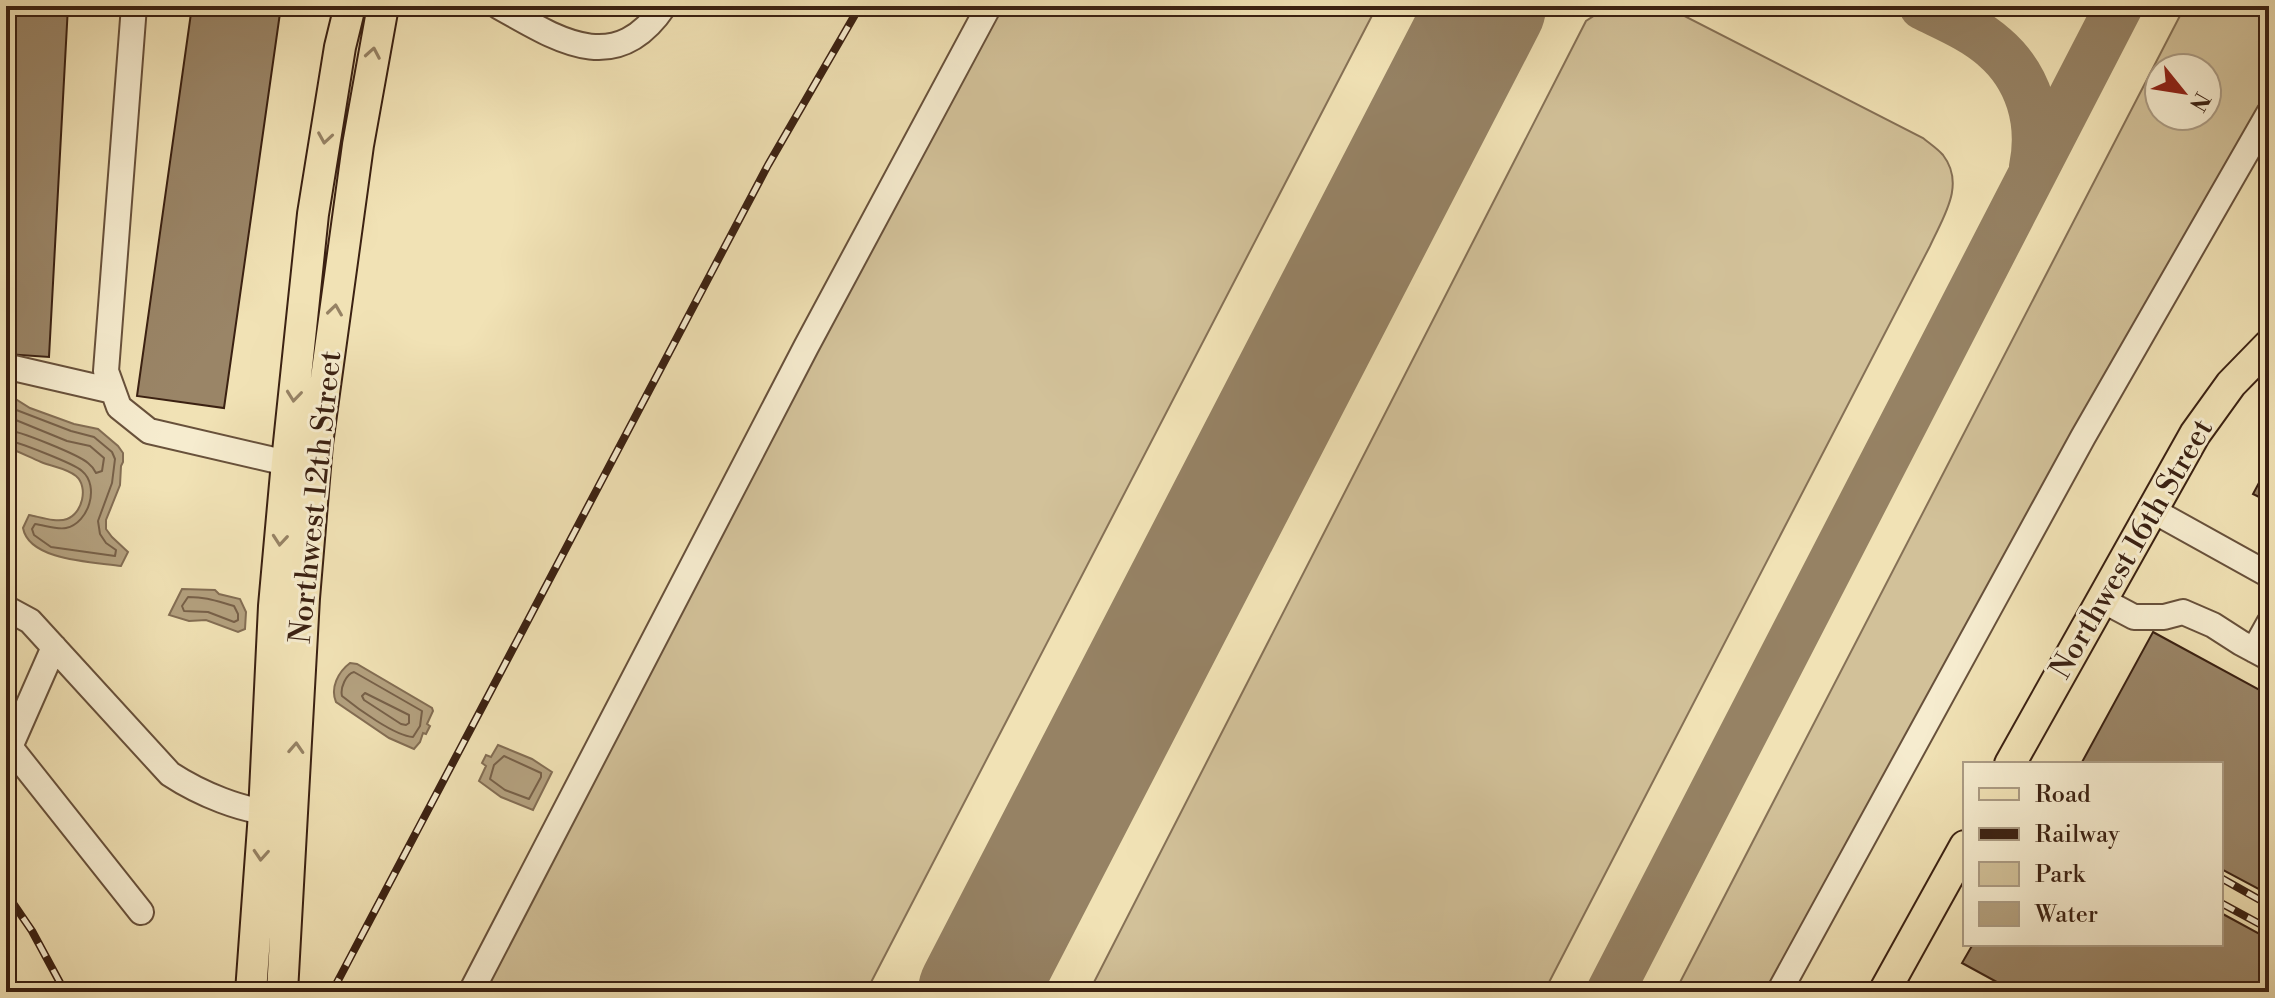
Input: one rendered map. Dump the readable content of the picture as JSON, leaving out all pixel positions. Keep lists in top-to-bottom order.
{
  "streets": {
    "main road": ["Northwest 12th Street", "Northwest 16th Street"]
  },
  "legend": [
    "Road",
    "Railway",
    "Park",
    "Water"
  ],
  "north": "bottom right"
}
